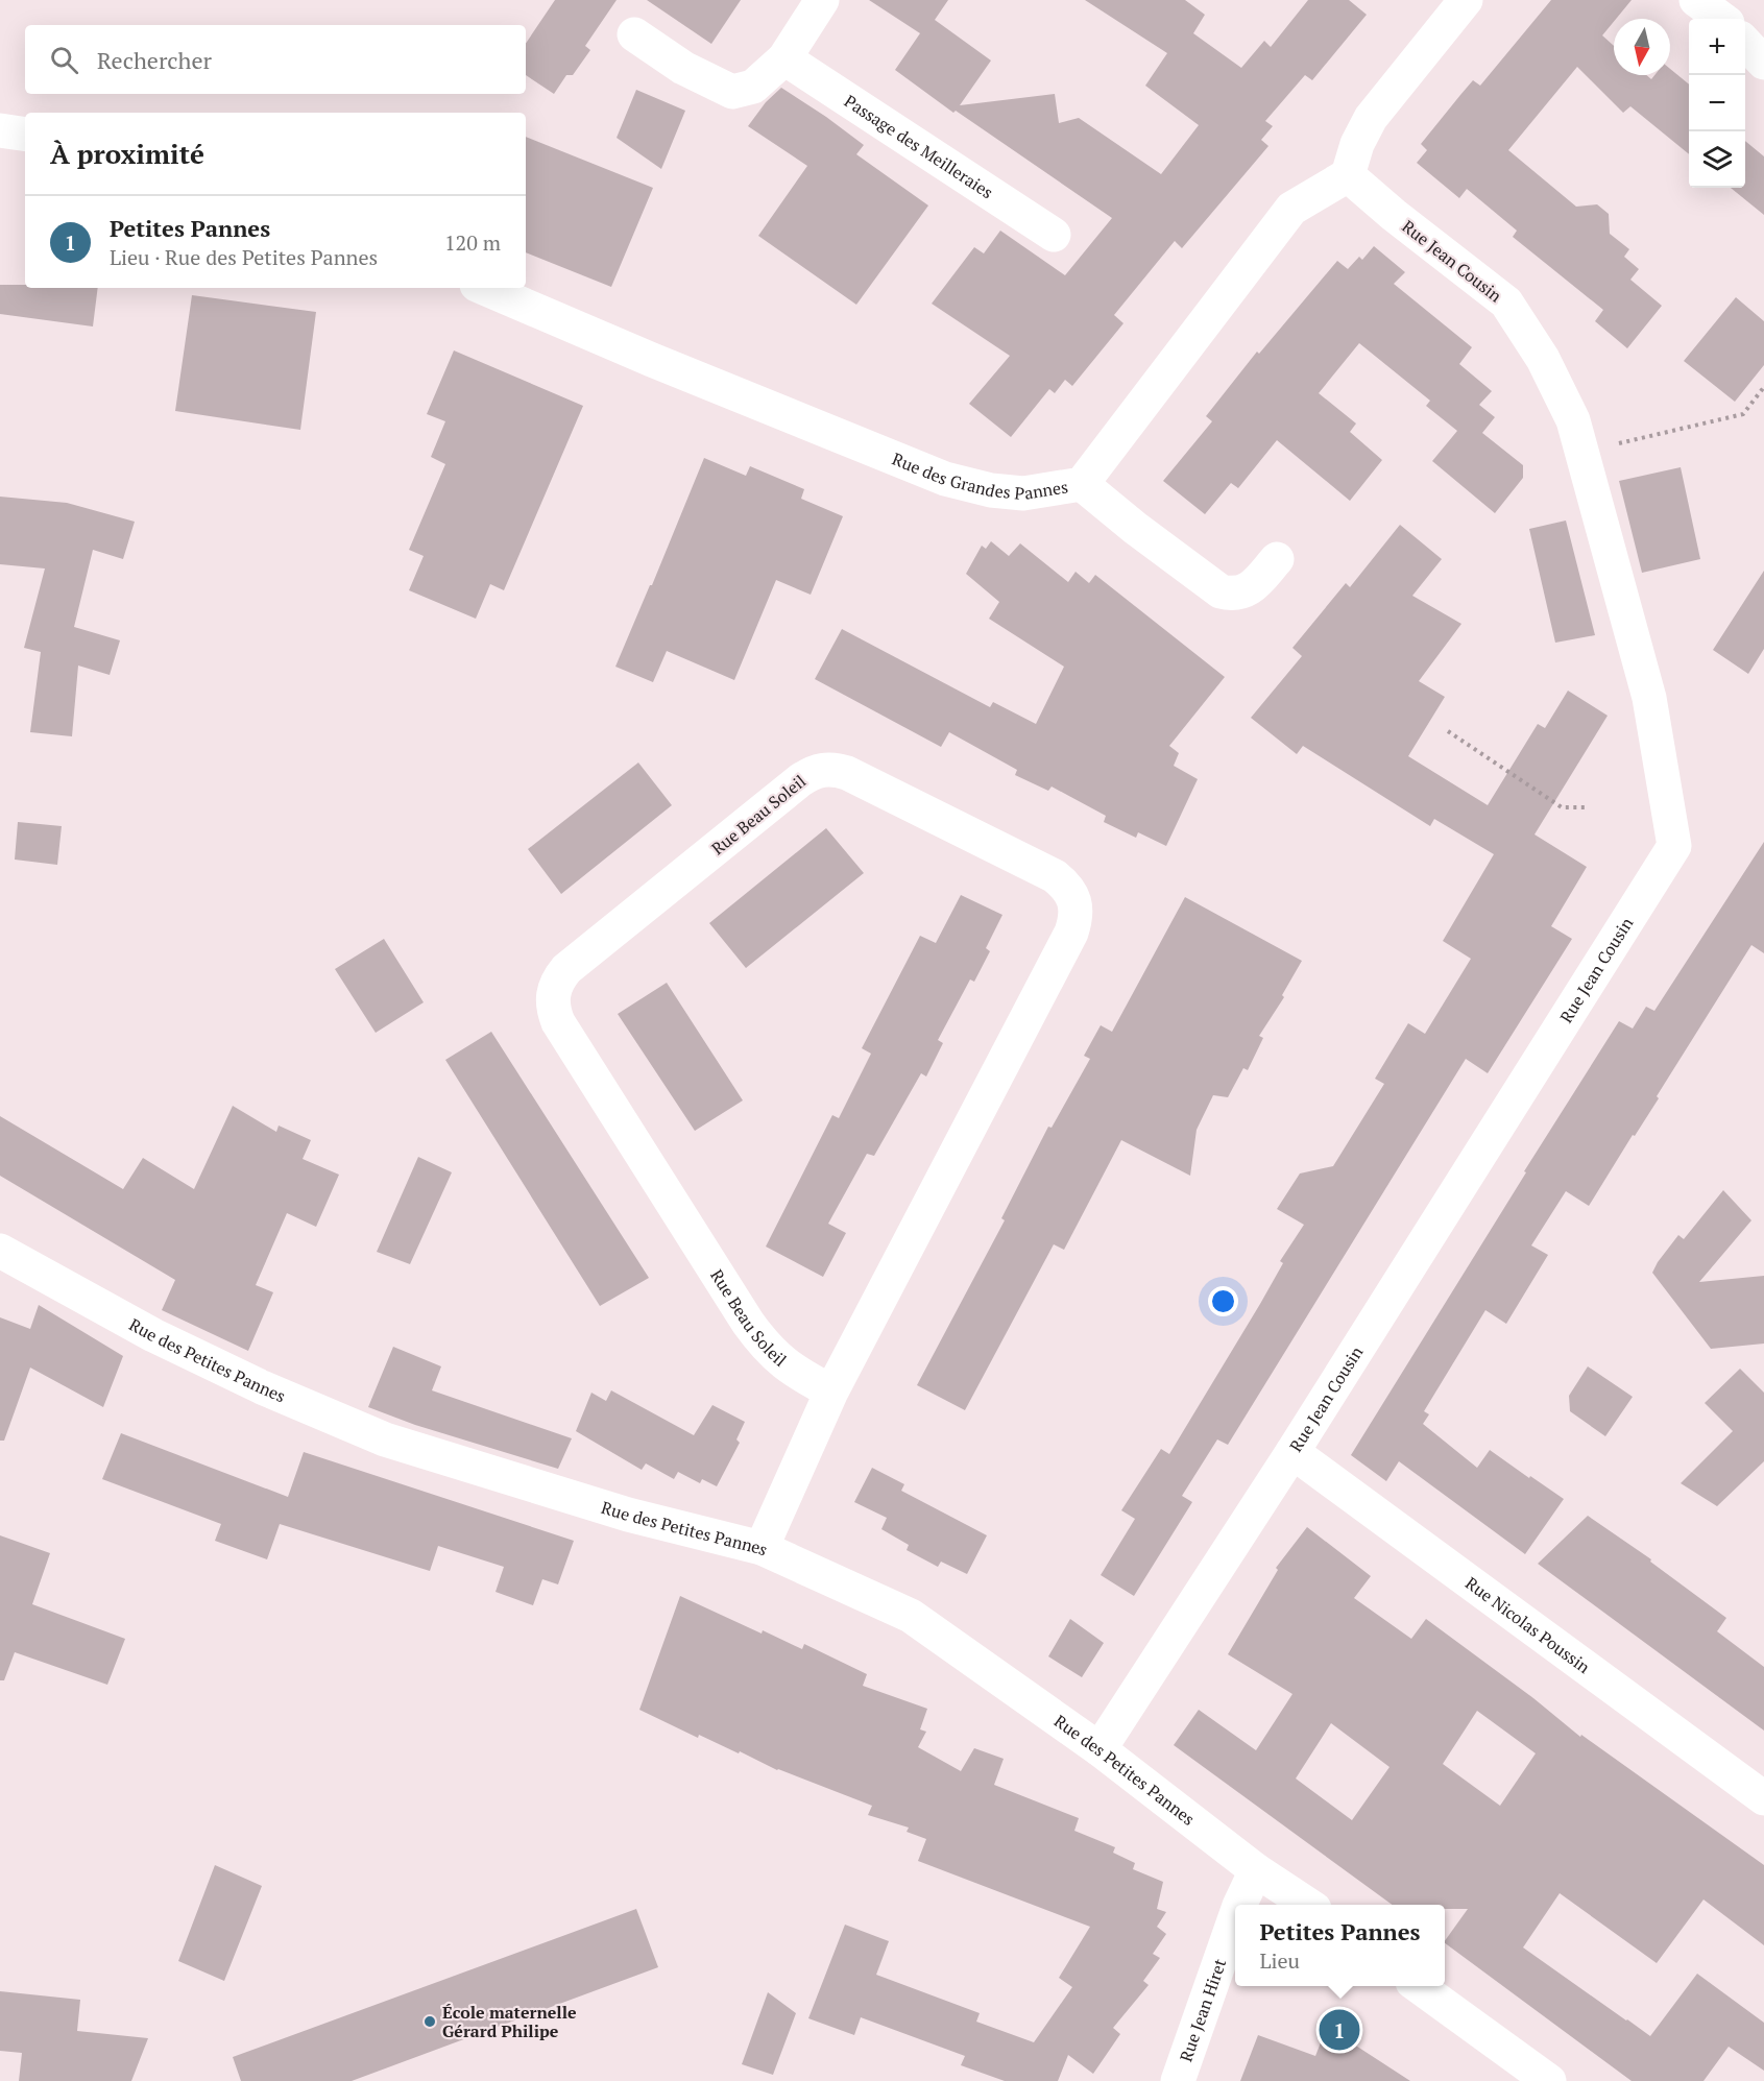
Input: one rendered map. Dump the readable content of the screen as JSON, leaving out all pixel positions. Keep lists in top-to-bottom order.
{
  "streets": {
    "street": [
      "Passage des Meilleraies",
      "Rue Jean Cousin",
      "Rue des Grandes Pannes",
      "Rue Beau Soleil",
      "Rue des Petites Pannes",
      "Rue Nicolas Poussin",
      "Rue Jean Hiret"
    ]
  },
  "crossings": [
    ["Rue Jean Cousin", "Rue des Grandes Pannes"],
    ["Rue Jean Cousin", "Rue des Petites Pannes"],
    ["Rue Jean Cousin", "Rue Nicolas Poussin"],
    ["Rue Beau Soleil", "Rue des Petites Pannes"],
    ["Rue des Petites Pannes", "Rue Jean Hiret"]
  ],
  "places": ["École maternelle Gérard Philipe"],
  "north": "bottom",
  "page": {
    "map_buttons": ["+", "−"],
    "search": "Rechercher",
    "heading": "À proximité",
    "list": [
      {
        "mark": "1",
        "name": "Petites Pannes",
        "note": "Lieu · Rue des Petites Pannes",
        "value": "120 m"
      }
    ],
    "popup": ["Petites Pannes", "Lieu"],
    "pins": "1"
  }
}
